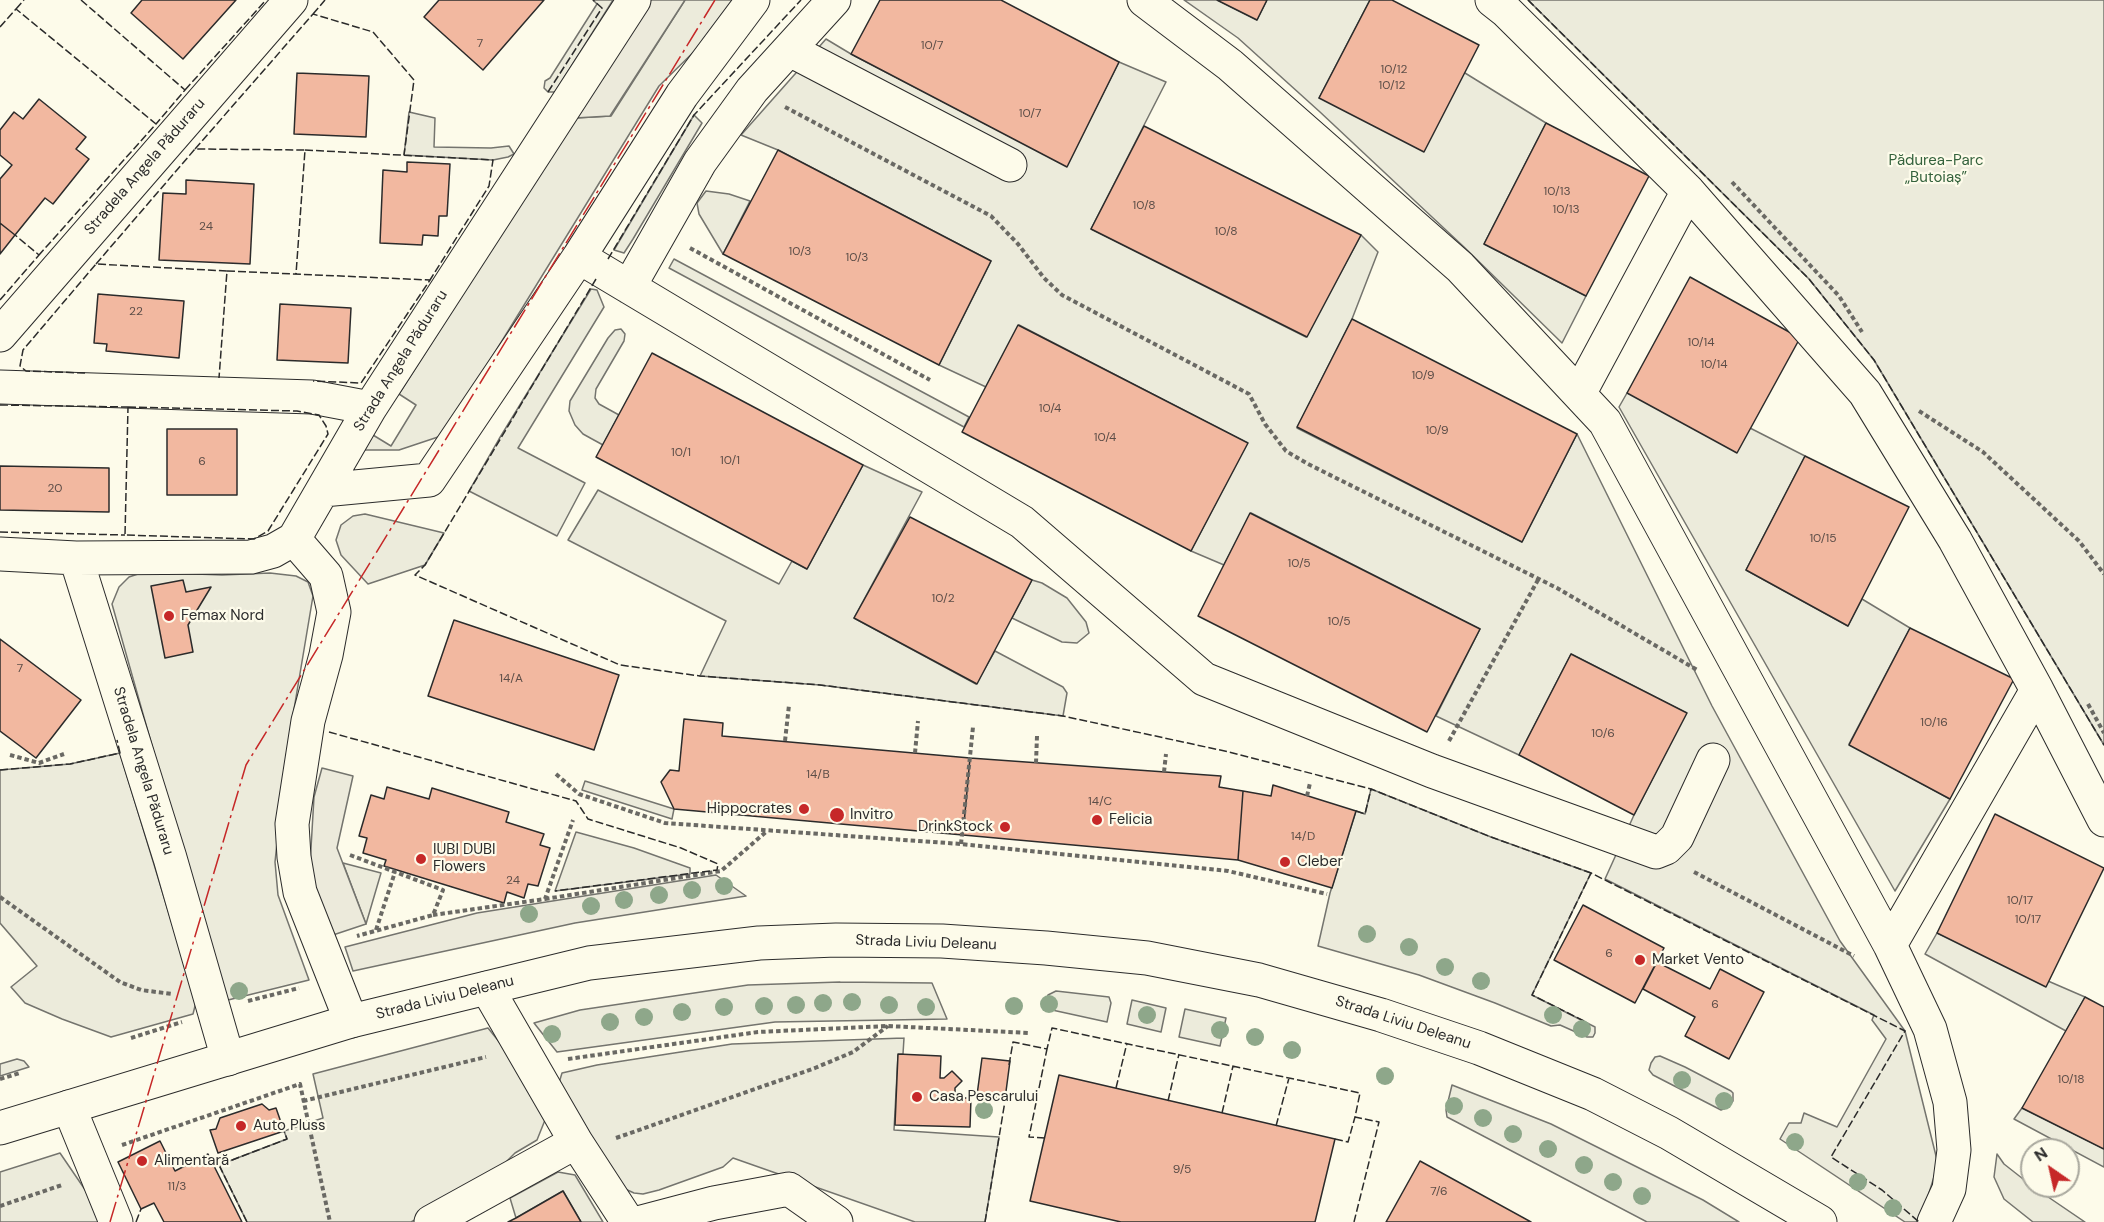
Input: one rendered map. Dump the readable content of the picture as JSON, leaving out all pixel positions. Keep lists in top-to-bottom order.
{
  "streets": {
    "street": ["Stradela Angela Păduraru", "Strada Angela Păduraru", "Strada Liviu Deleanu"]
  },
  "crossings": [
    ["Stradela Angela Păduraru", "Strada Liviu Deleanu"]
  ],
  "parks": ["Pădurea-Parc „Butoiaș”"],
  "places": [
    "Femax Nord",
    "Hippocrates",
    "Invitro",
    "Felicia",
    "DrinkStock",
    "IUBI DUBI Flowers",
    "Cleber",
    "Market Vento",
    "Casa Pescarului",
    "Auto Pluss",
    "Alimentară"
  ],
  "house_numbers": [
    "7",
    "10/7",
    "10/12",
    "10/12",
    "10/7",
    "10/13",
    "10/8",
    "10/13",
    "24",
    "10/8",
    "10/3",
    "10/3",
    "22",
    "10/14",
    "10/14",
    "10/9",
    "10/4",
    "10/9",
    "10/4",
    "10/1",
    "10/1",
    "6",
    "20",
    "10/15",
    "10/5",
    "10/2",
    "10/5",
    "7",
    "14/A",
    "10/16",
    "10/6",
    "14/B",
    "14/C",
    "14/D",
    "24",
    "10/17",
    "10/17",
    "6",
    "6",
    "10/18",
    "9/5",
    "11/3",
    "7/6"
  ],
  "north": "top left"
}
